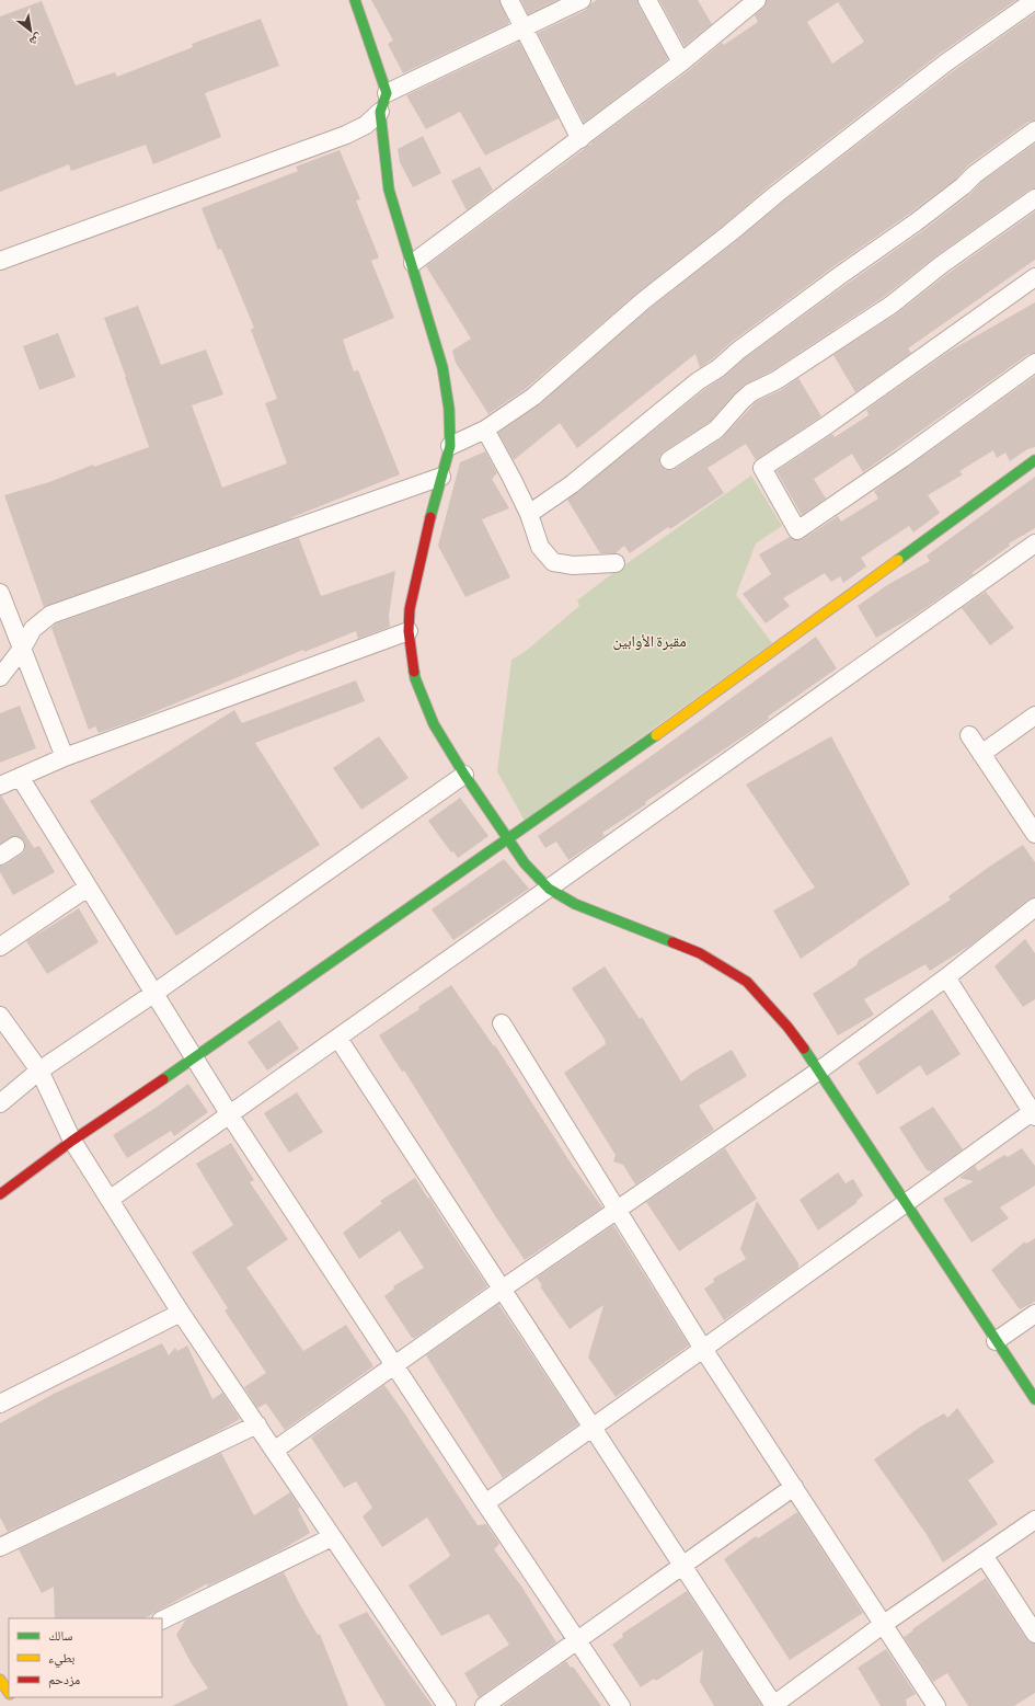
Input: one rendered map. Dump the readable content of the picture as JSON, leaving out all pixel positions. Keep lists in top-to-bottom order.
{
  "parks": ["مقبرة الأوابين"],
  "legend": ["سالك", "بطيء", "مزدحم"],
  "north": "bottom right"
}
